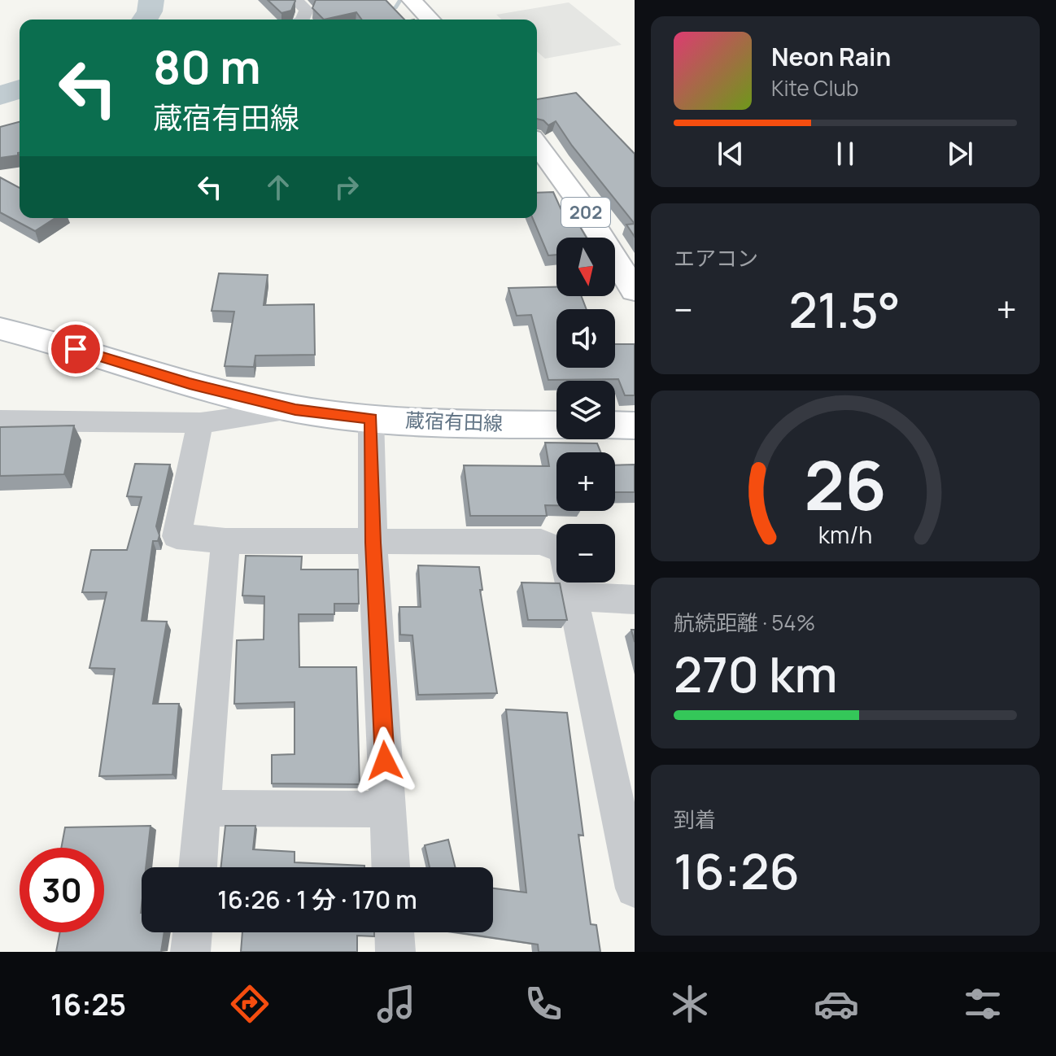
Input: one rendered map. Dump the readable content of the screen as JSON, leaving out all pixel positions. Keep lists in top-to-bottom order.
{
  "streets": {
    "main road": ["202", "蔵宿有田線"]
  },
  "north": "bottom",
  "page": {
    "turn": ["80 m", "蔵宿有田線"],
    "song": ["Neon Rain", "Kite Club"],
    "tile": [
      "エアコン",
      ["航続距離 · 54%", "270 km"],
      ["到着", "16:26"]
    ],
    "map_buttons": ["+", "−"],
    "heat": ["−", "21.5°", "+"],
    "limit": "30",
    "trip": "16:26 · 1 分 · 170 m",
    "tabs": "16:25",
    "gauge": ["26", "km/h"]
  }
}
